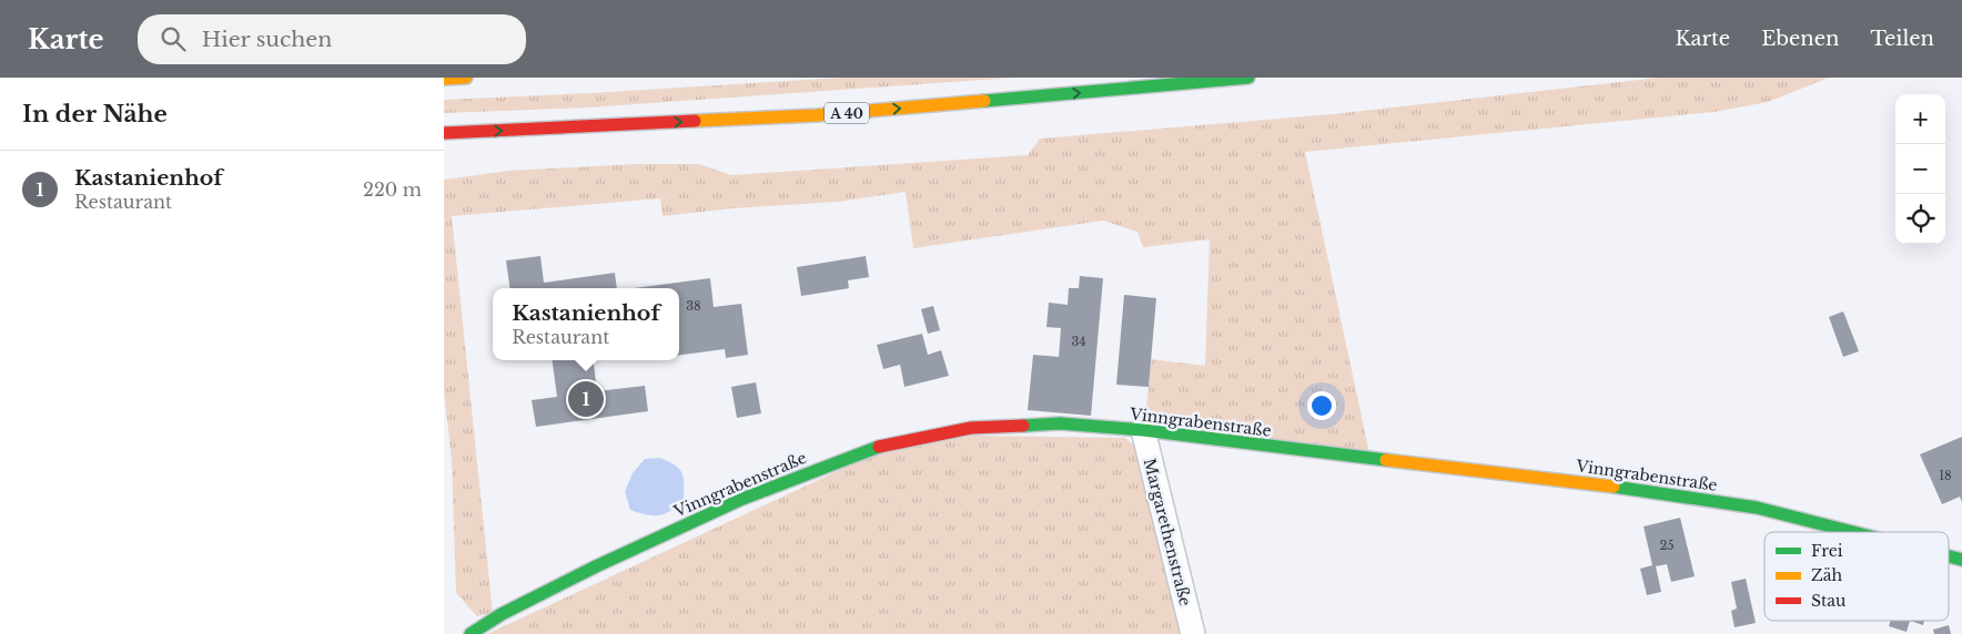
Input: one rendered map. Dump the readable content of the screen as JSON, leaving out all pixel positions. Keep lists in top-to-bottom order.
{
  "streets": {
    "main road": ["A 40", "Vinngrabenstraße"],
    "street": ["Margarethenstraße"]
  },
  "crossings": [
    ["Vinngrabenstraße", "Margarethenstraße"]
  ],
  "house_numbers": [
    "38",
    "34",
    "18",
    "25"
  ],
  "legend": ["Frei", "Zäh", "Stau"],
  "page": {
    "header": "Karte",
    "search": "Hier suchen",
    "nav": ["Karte", "Ebenen", "Teilen"],
    "heading": "In der Nähe",
    "map_buttons": ["+", "−"],
    "list": [
      {
        "mark": "1",
        "name": "Kastanienhof",
        "note": "Restaurant",
        "value": "220 m"
      }
    ],
    "popup": ["Kastanienhof", "Restaurant"],
    "pins": "1"
  }
}
